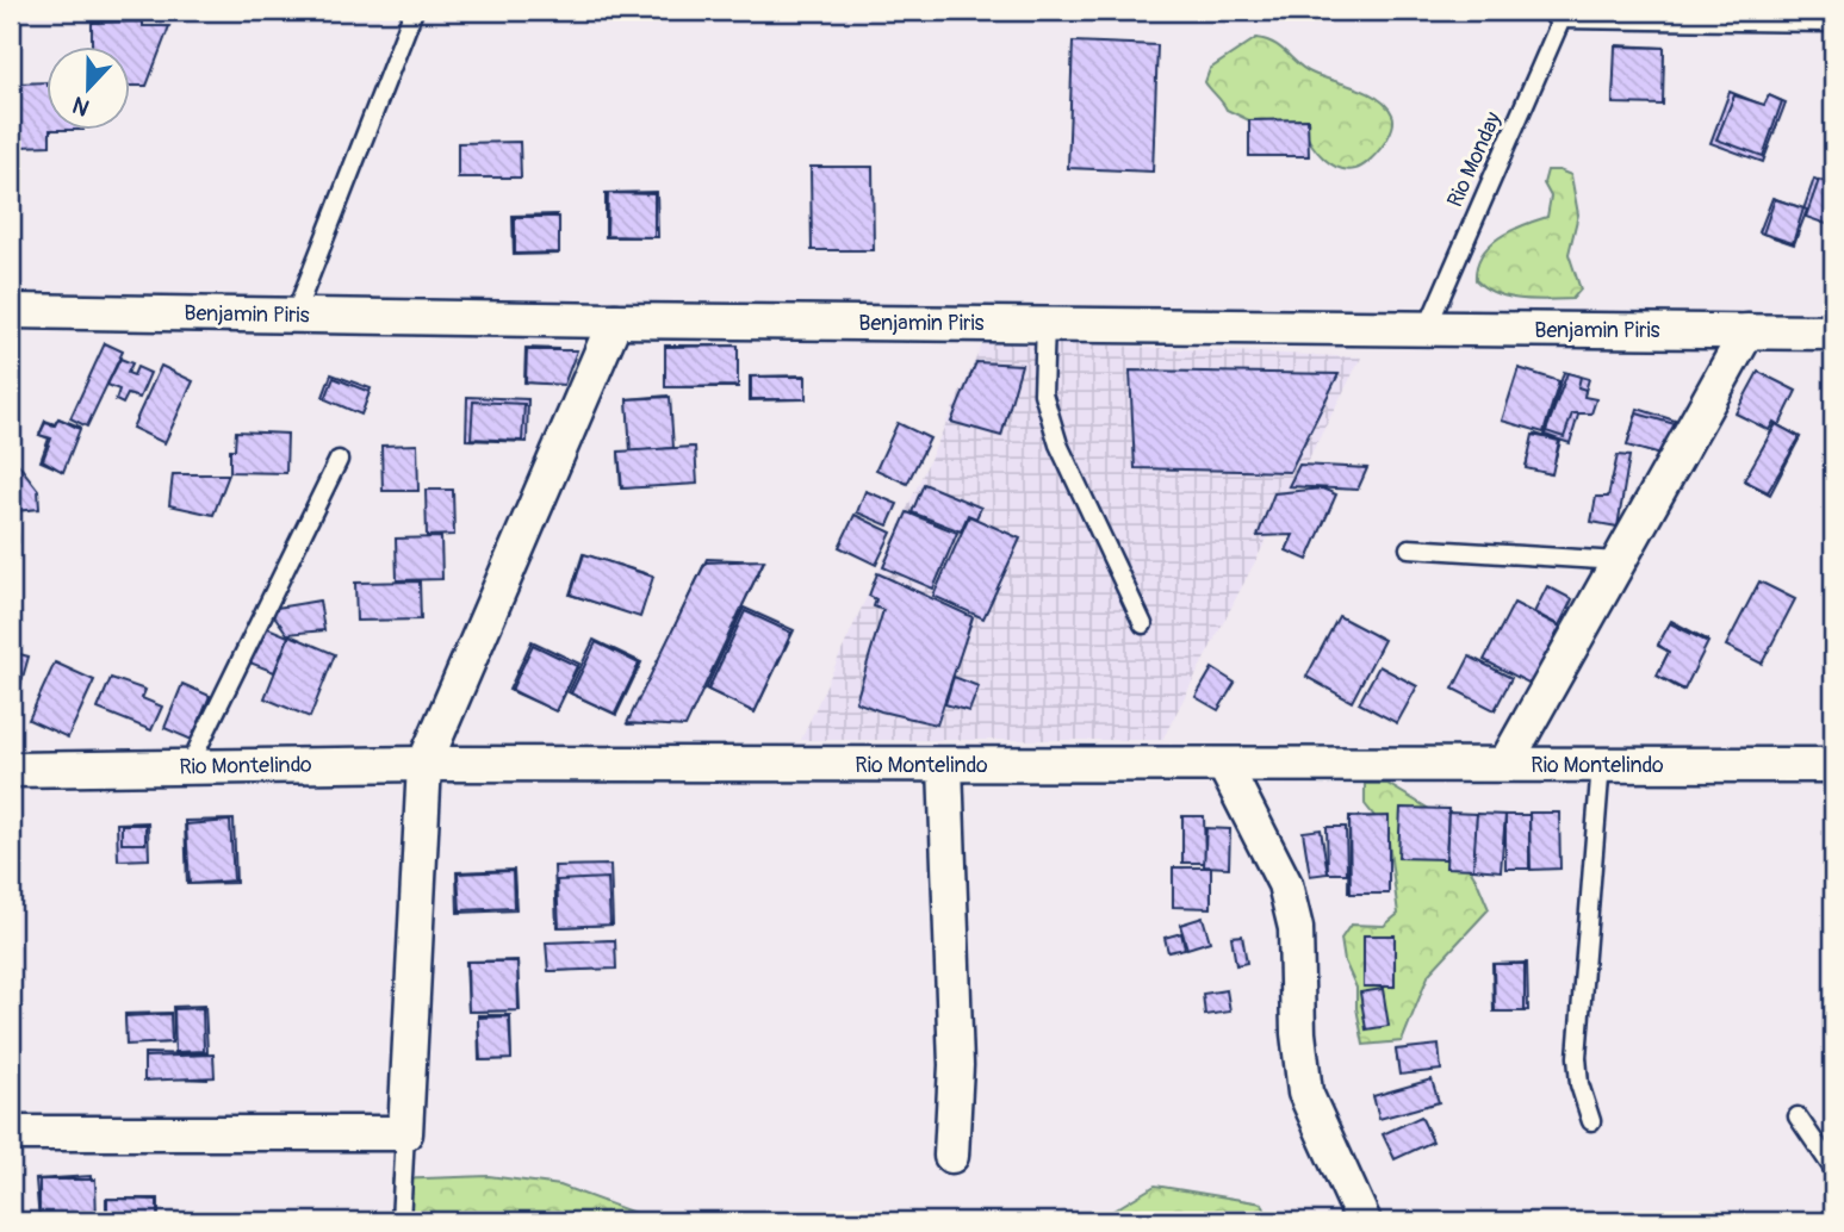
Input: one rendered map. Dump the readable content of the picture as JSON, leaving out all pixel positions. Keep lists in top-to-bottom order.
{
  "streets": {
    "street": ["Benjamin Piris", "Rio Montelindo"],
    "lane": ["Rio Monday"]
  },
  "crossings": [
    ["Rio Monday", "Benjamin Piris"]
  ],
  "north": "bottom"
}
